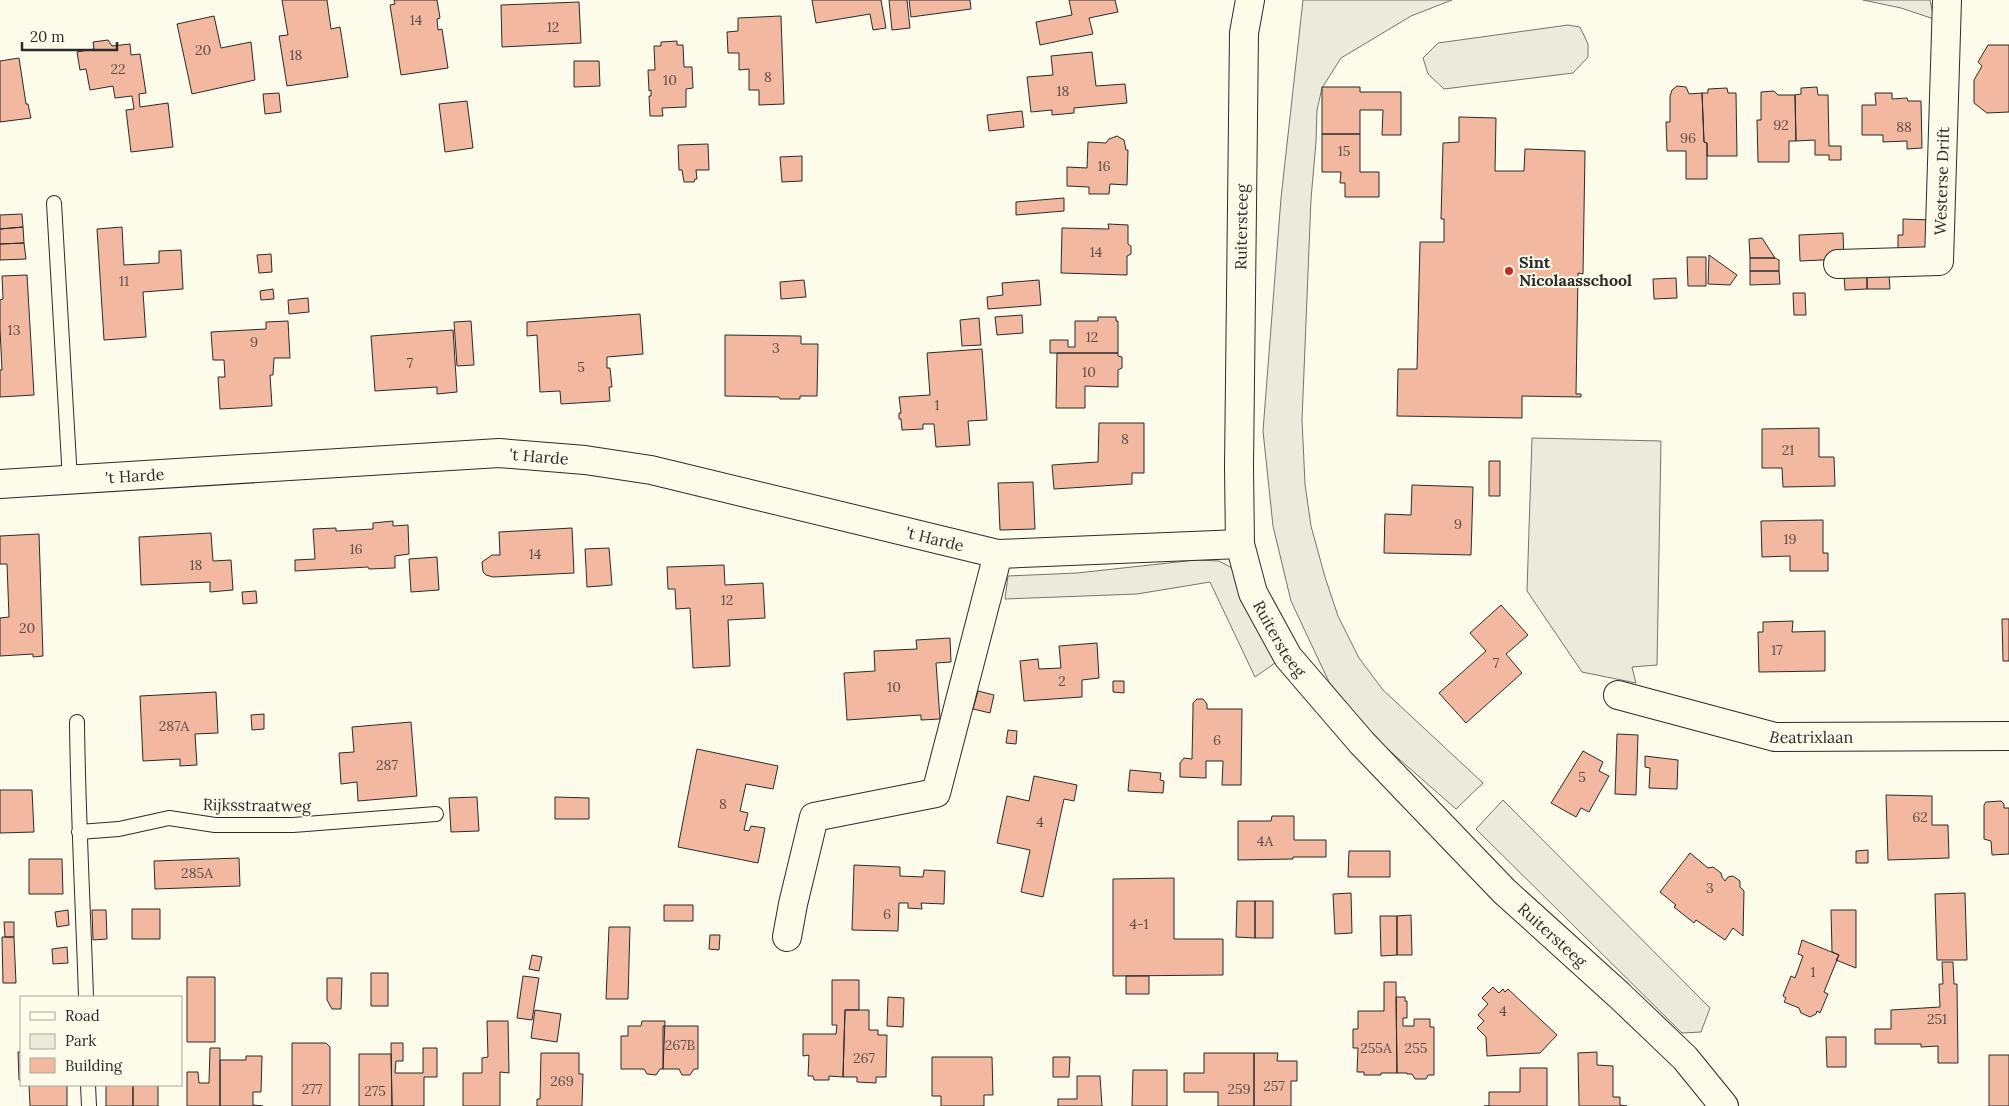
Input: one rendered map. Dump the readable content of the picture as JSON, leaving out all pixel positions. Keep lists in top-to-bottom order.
{
  "streets": {
    "street": [
      "Westerse Drift",
      "Ruitersteeg",
      "'t Harde",
      "Beatrixlaan"
    ],
    "lane": ["Rijksstraatweg"]
  },
  "crossings": [
    ["Ruitersteeg", "'t Harde"]
  ],
  "places": ["Sint Nicolaasschool"],
  "house_numbers": [
    "14",
    "12",
    "20",
    "18",
    "22",
    "8",
    "10",
    "18",
    "92",
    "88",
    "96",
    "15",
    "16",
    "14",
    "11",
    "13",
    "12",
    "9",
    "3",
    "7",
    "5",
    "10",
    "1",
    "8",
    "21",
    "9",
    "19",
    "16",
    "14",
    "18",
    "12",
    "20",
    "17",
    "7",
    "2",
    "10",
    "287A",
    "6",
    "287",
    "5",
    "8",
    "62",
    "4",
    "4A",
    "285A",
    "3",
    "6",
    "4-1",
    "1",
    "4",
    "251",
    "267B",
    "255A",
    "255",
    "267",
    "269",
    "257",
    "277",
    "259",
    "275"
  ],
  "legend": ["Road", "Park", "Building"],
  "scale_bar": "20 m"
}
